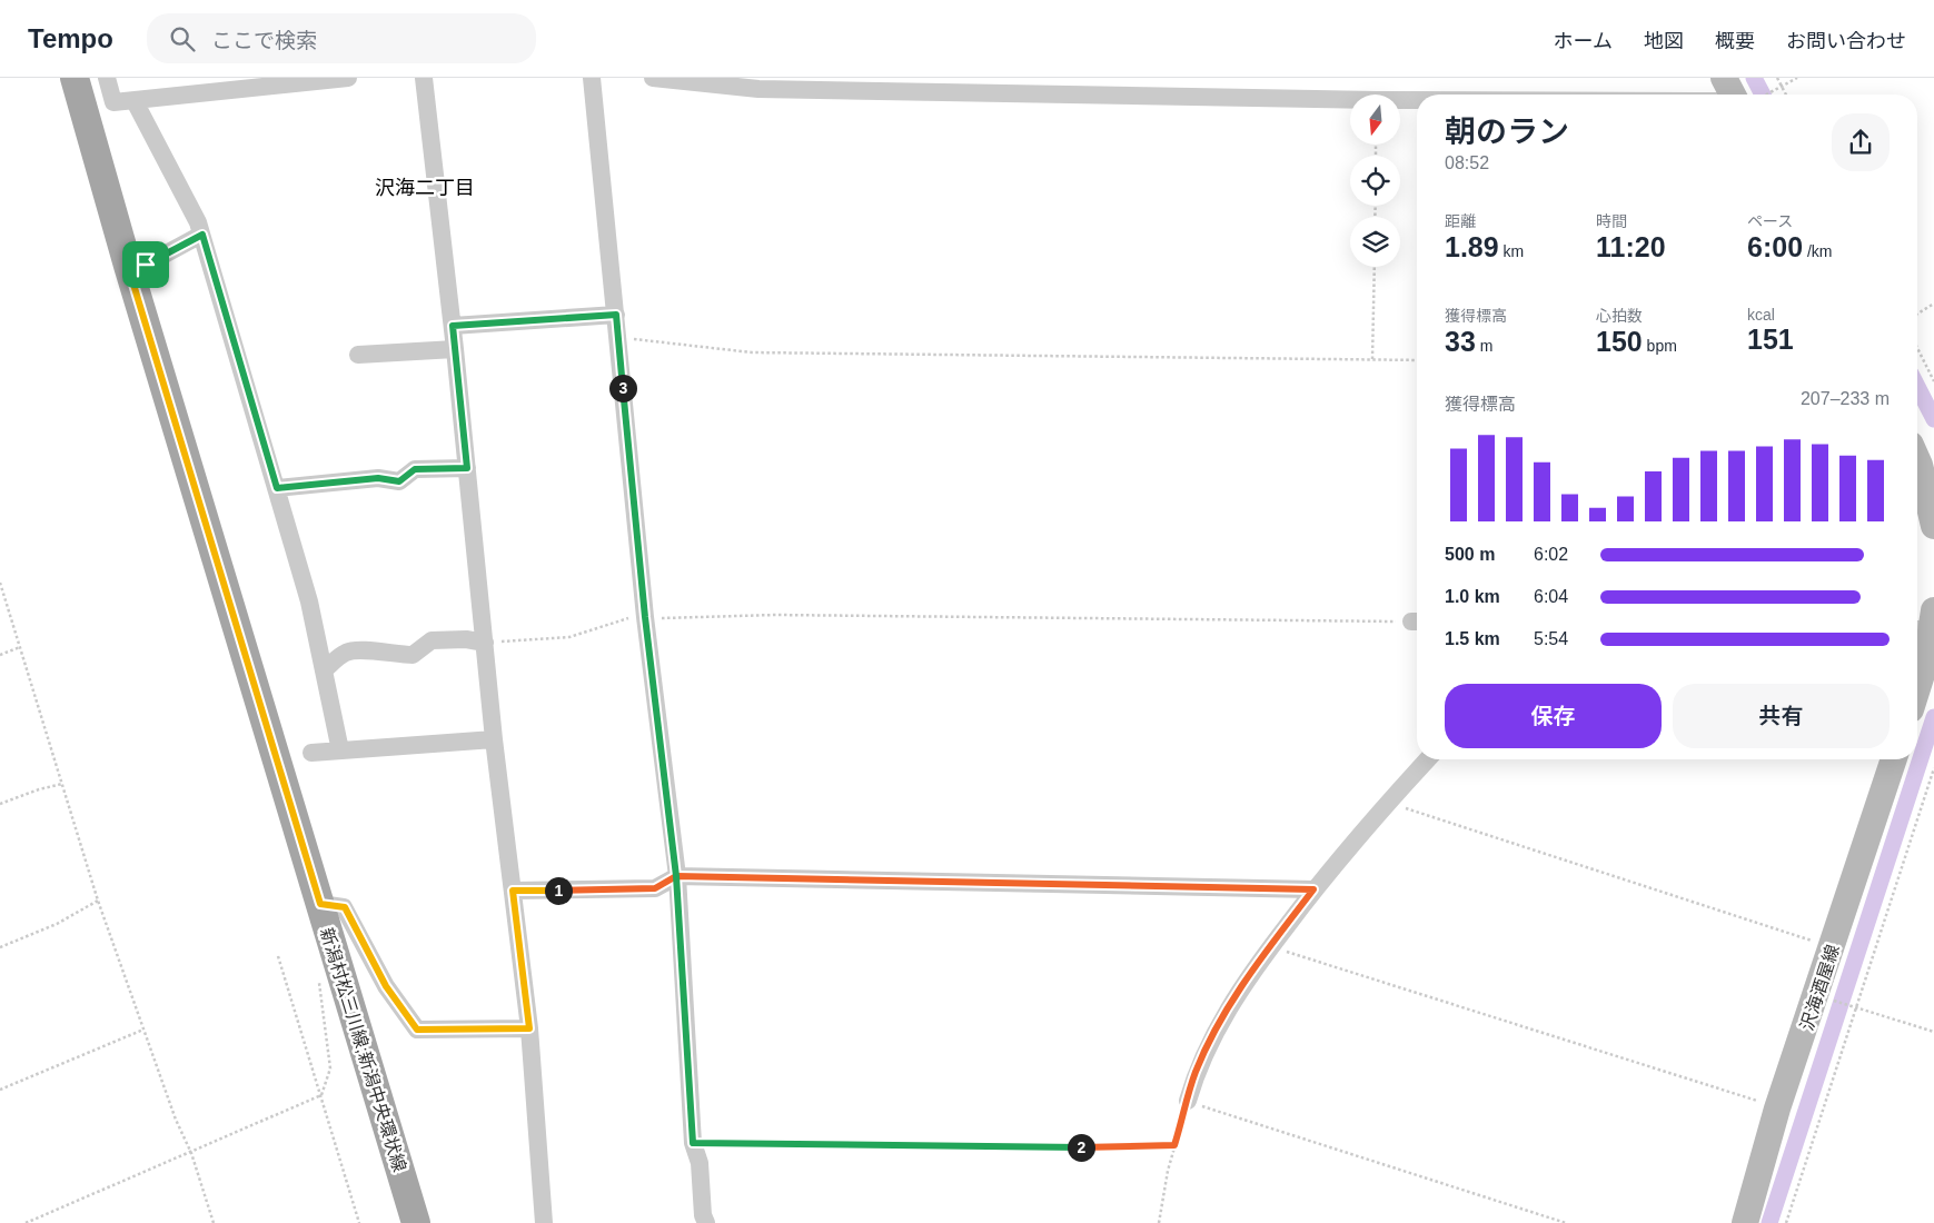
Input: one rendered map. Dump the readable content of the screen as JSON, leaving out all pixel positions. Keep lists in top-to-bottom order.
{
  "streets": {
    "main road": ["沢海酒屋線", "新潟村松三川線;新潟中央環状線"]
  },
  "districts": ["沢海二丁目"],
  "north": "bottom",
  "page": {
    "header": "Tempo",
    "search": "ここで検索",
    "nav": [
      "ホーム",
      "地図",
      "概要",
      "お問い合わせ"
    ],
    "heading": ["朝のラン", "08:52"],
    "stats": [
      ["距離", "1.89 km"],
      ["時間", "11:20"],
      ["ペース", "6:00 /km"],
      ["獲得標高", "33 m"],
      ["心拍数", "150 bpm"],
      ["kcal", "151"]
    ],
    "pins": ["3", "1", "2"],
    "chart": ["獲得標高", "207–233 m"],
    "list": [
      {
        "name": "500 m",
        "note": "6:02"
      },
      {
        "name": "1.0 km",
        "note": "6:04"
      },
      {
        "name": "1.5 km",
        "note": "5:54"
      }
    ],
    "buttons": ["保存", "共有"]
  }
}
